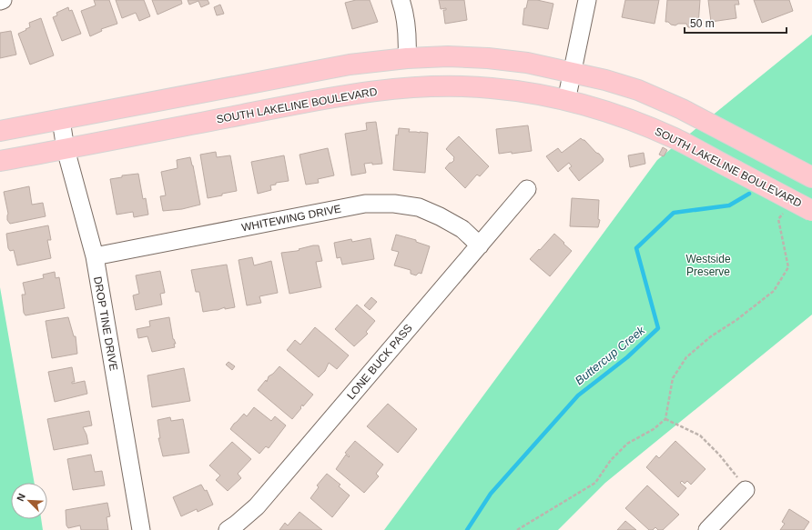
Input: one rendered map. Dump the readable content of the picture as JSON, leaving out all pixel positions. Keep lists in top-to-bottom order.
{
  "streets": {
    "main road": ["SOUTH LAKELINE BOULEVARD"],
    "street": ["WHITEWING DRIVE", "DROP TINE DRIVE", "LONE BUCK PASS"]
  },
  "crossings": [
    ["SOUTH LAKELINE BOULEVARD", "DROP TINE DRIVE"],
    ["WHITEWING DRIVE", "DROP TINE DRIVE"],
    ["WHITEWING DRIVE", "LONE BUCK PASS"]
  ],
  "water": ["Buttercup Creek"],
  "parks": ["Westside Preserve"],
  "scale_bar": "50 m",
  "north": "top left"
}
